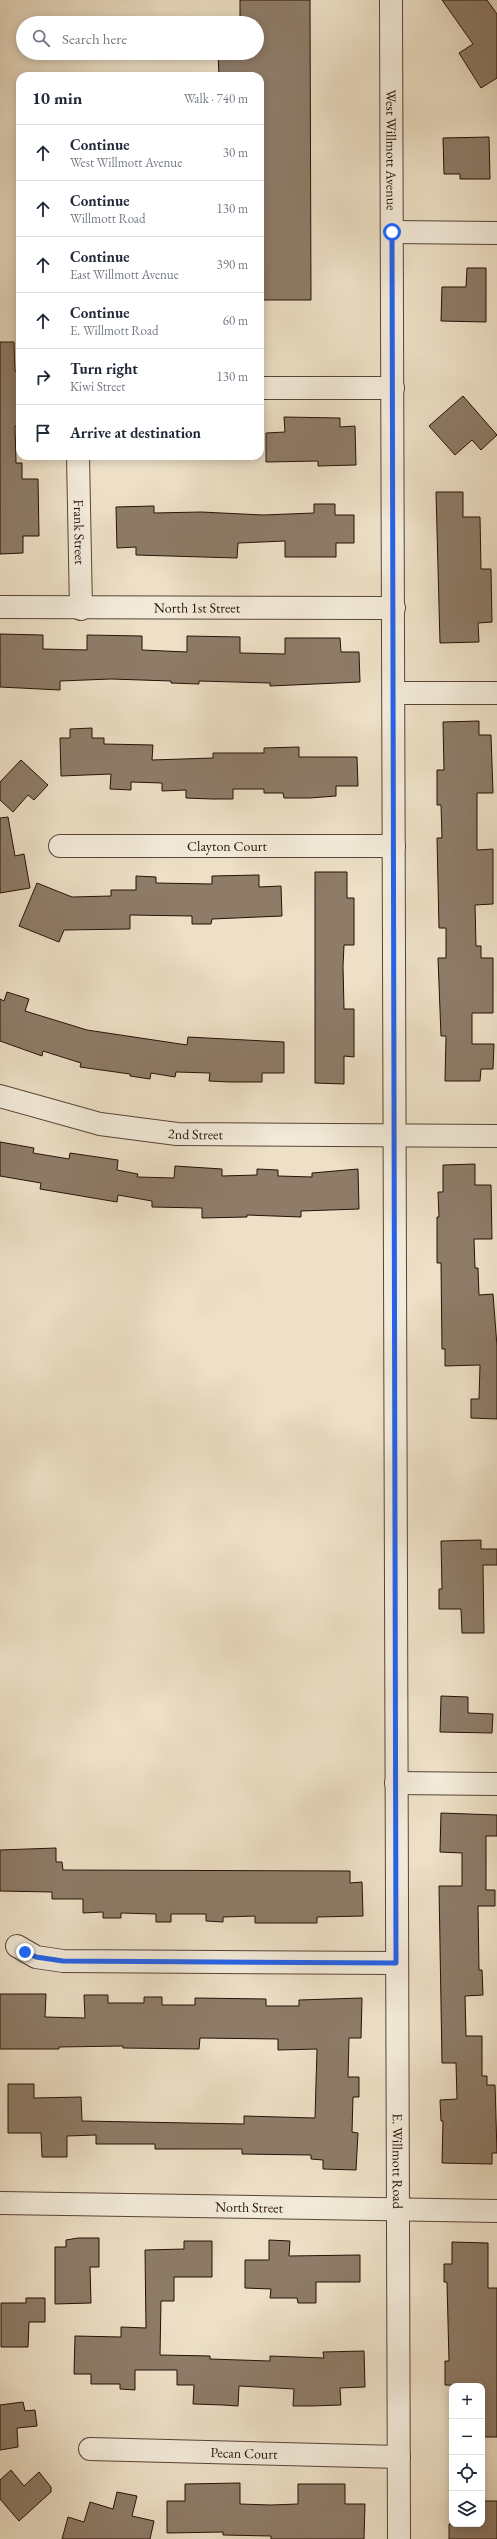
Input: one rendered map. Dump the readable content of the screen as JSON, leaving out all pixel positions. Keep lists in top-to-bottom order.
{
  "streets": {
    "street": [
      "West Willmott Avenue",
      "Frank Street",
      "North 1st Street",
      "Clayton Court",
      "2nd Street",
      "E. Willmott Road",
      "North Street",
      "Pecan Court"
    ]
  },
  "crossings": [
    ["West Willmott Avenue", "North 1st Street"],
    ["West Willmott Avenue", "Clayton Court"],
    ["West Willmott Avenue", "2nd Street"],
    ["West Willmott Avenue", "E. Willmott Road"],
    ["Frank Street", "North 1st Street"],
    ["2nd Street", "E. Willmott Road"],
    ["E. Willmott Road", "North Street"],
    ["E. Willmott Road", "Pecan Court"]
  ],
  "page": {
    "search": "Search here",
    "heading": ["10 min", "Walk · 740 m"],
    "list": [
      ["Continue", "West Willmott Avenue", "30 m"],
      ["Continue", "Willmott Road", "130 m"],
      ["Continue", "East Willmott Avenue", "390 m"],
      ["Continue", "E. Willmott Road", "60 m"],
      ["Turn right", "Kiwi Street", "130 m"],
      "Arrive at destination"
    ],
    "map_buttons": ["+", "−"]
  }
}
